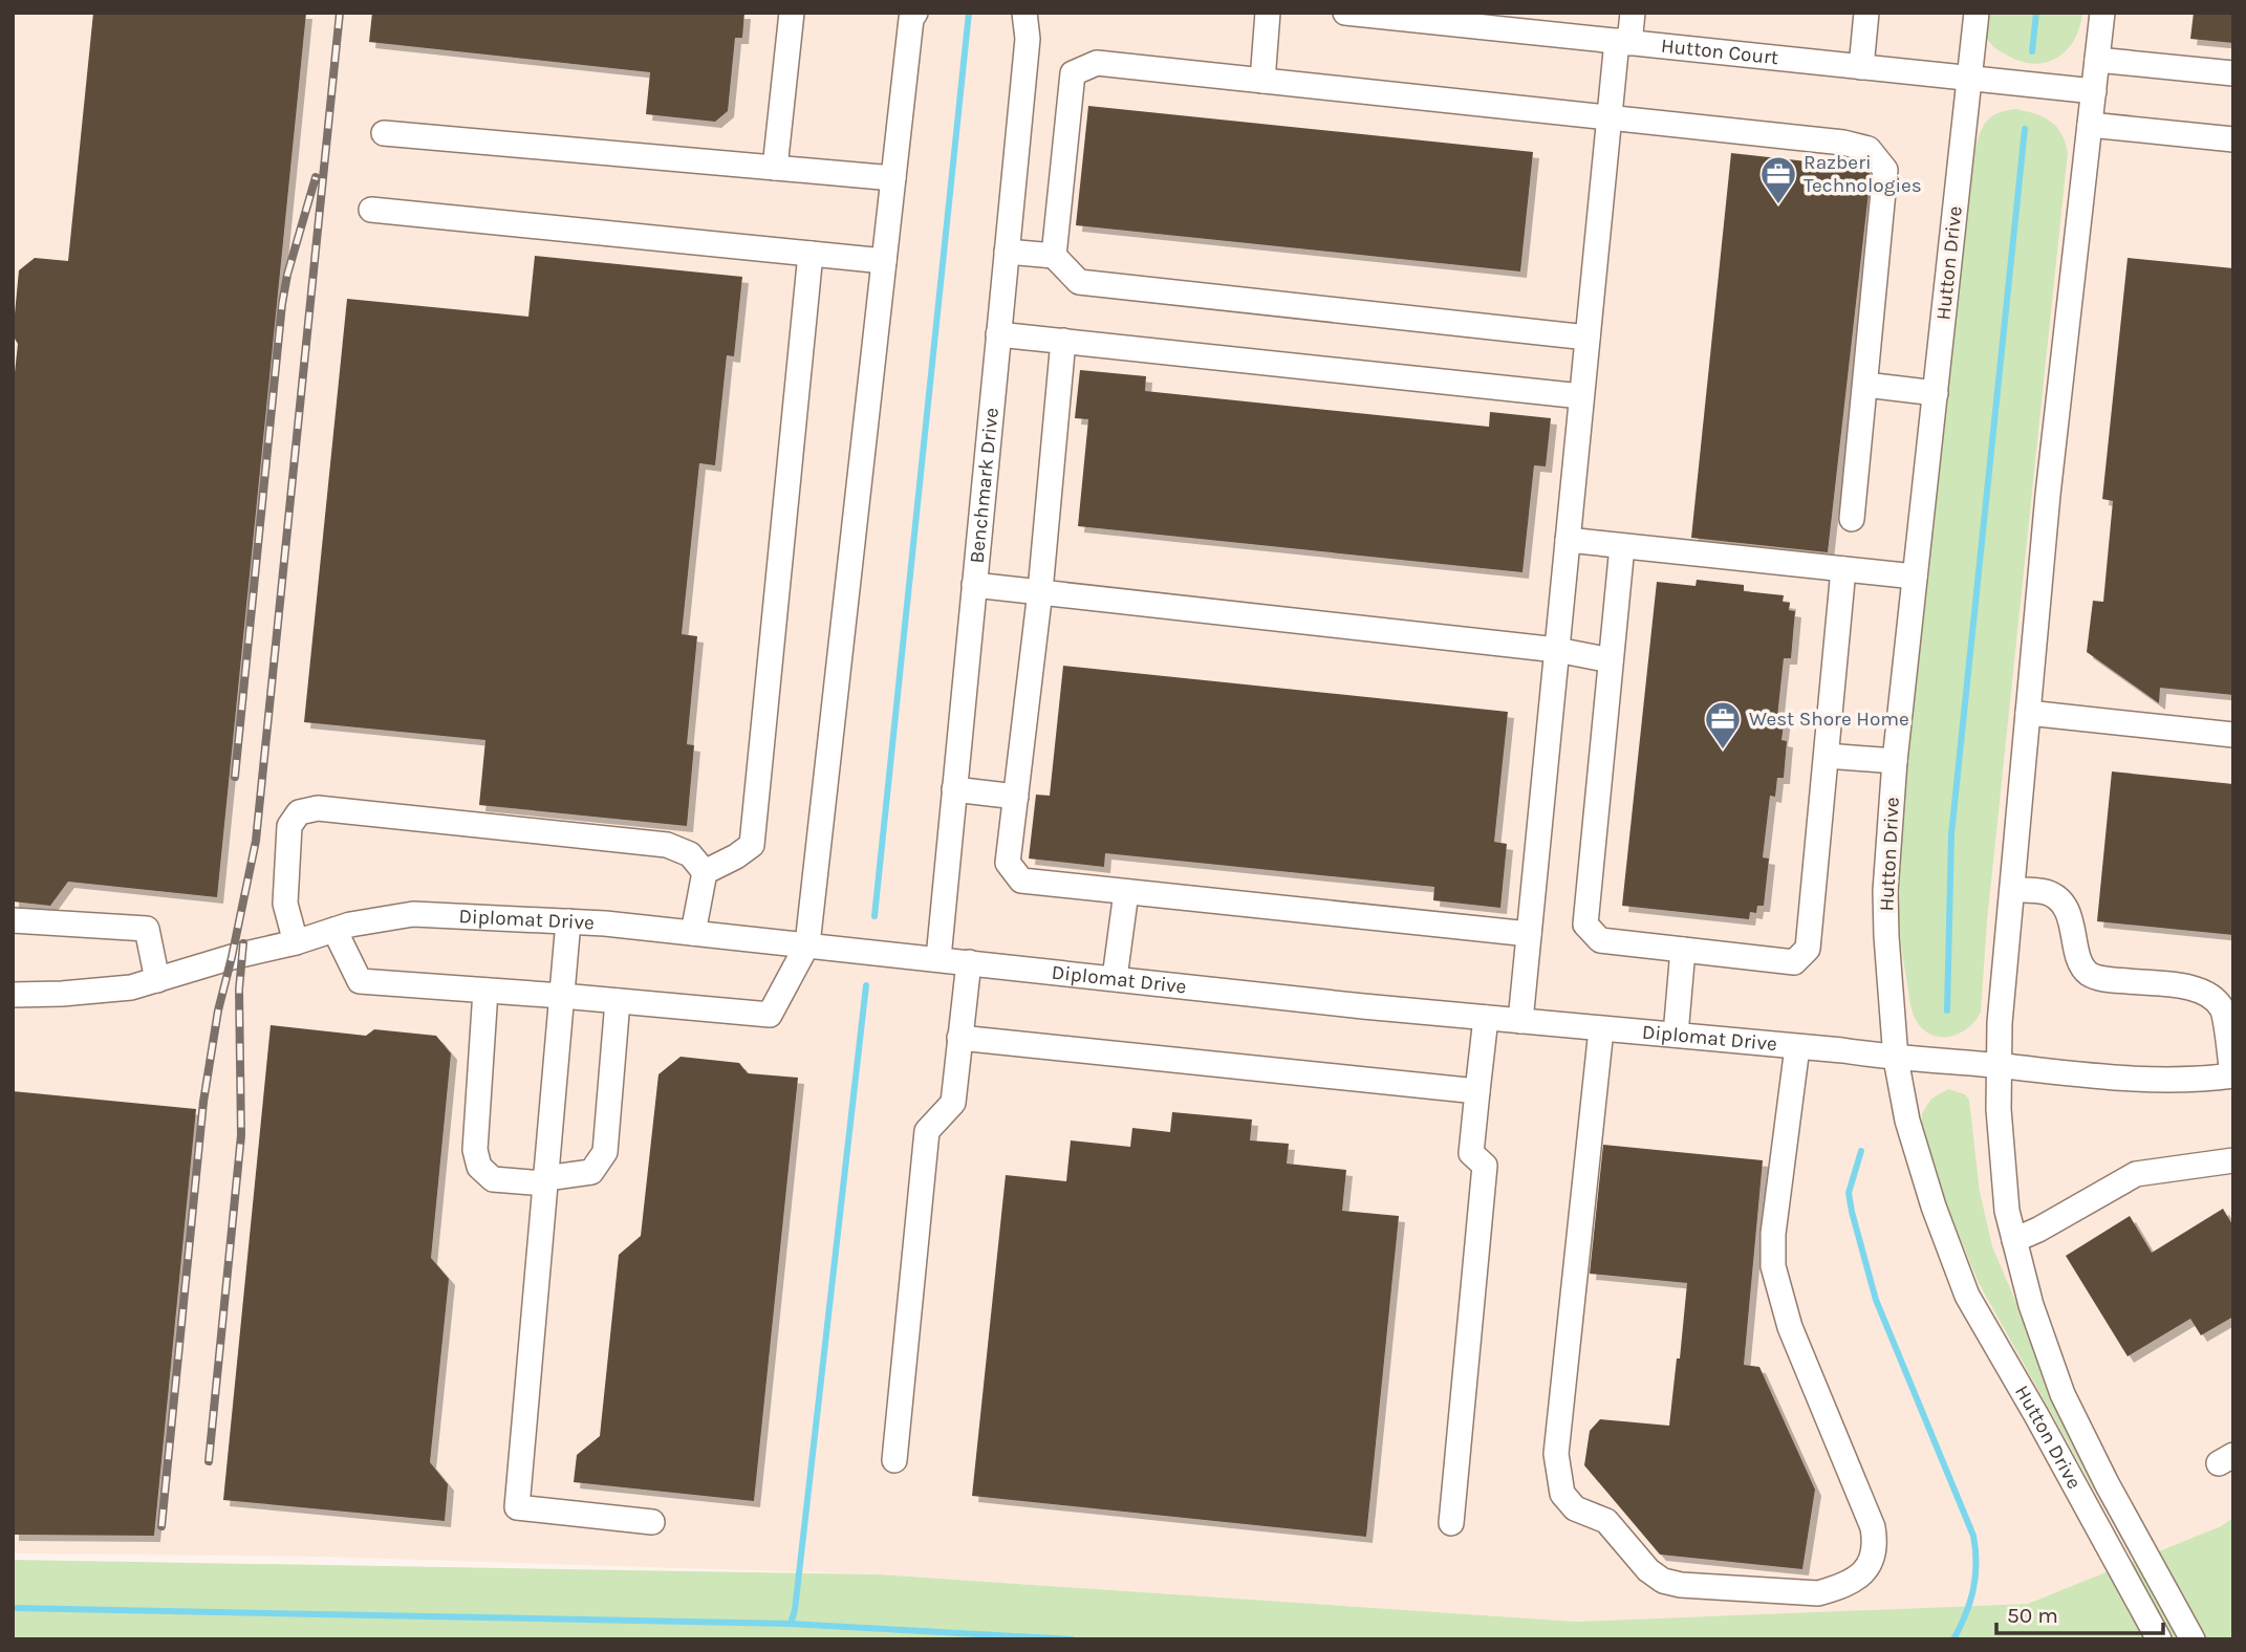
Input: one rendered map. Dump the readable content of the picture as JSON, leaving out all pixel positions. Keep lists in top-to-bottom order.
{
  "streets": {
    "street": [
      "Hutton Court",
      "Hutton Drive",
      "Benchmark Drive",
      "Diplomat Drive"
    ]
  },
  "crossings": [
    ["Hutton Court", "Hutton Drive"],
    ["Hutton Drive", "Diplomat Drive"],
    ["Benchmark Drive", "Diplomat Drive"]
  ],
  "places": {
    "office": ["Razberi Technologies", "West Shore Home"]
  },
  "scale_bar": "50 m"
}
